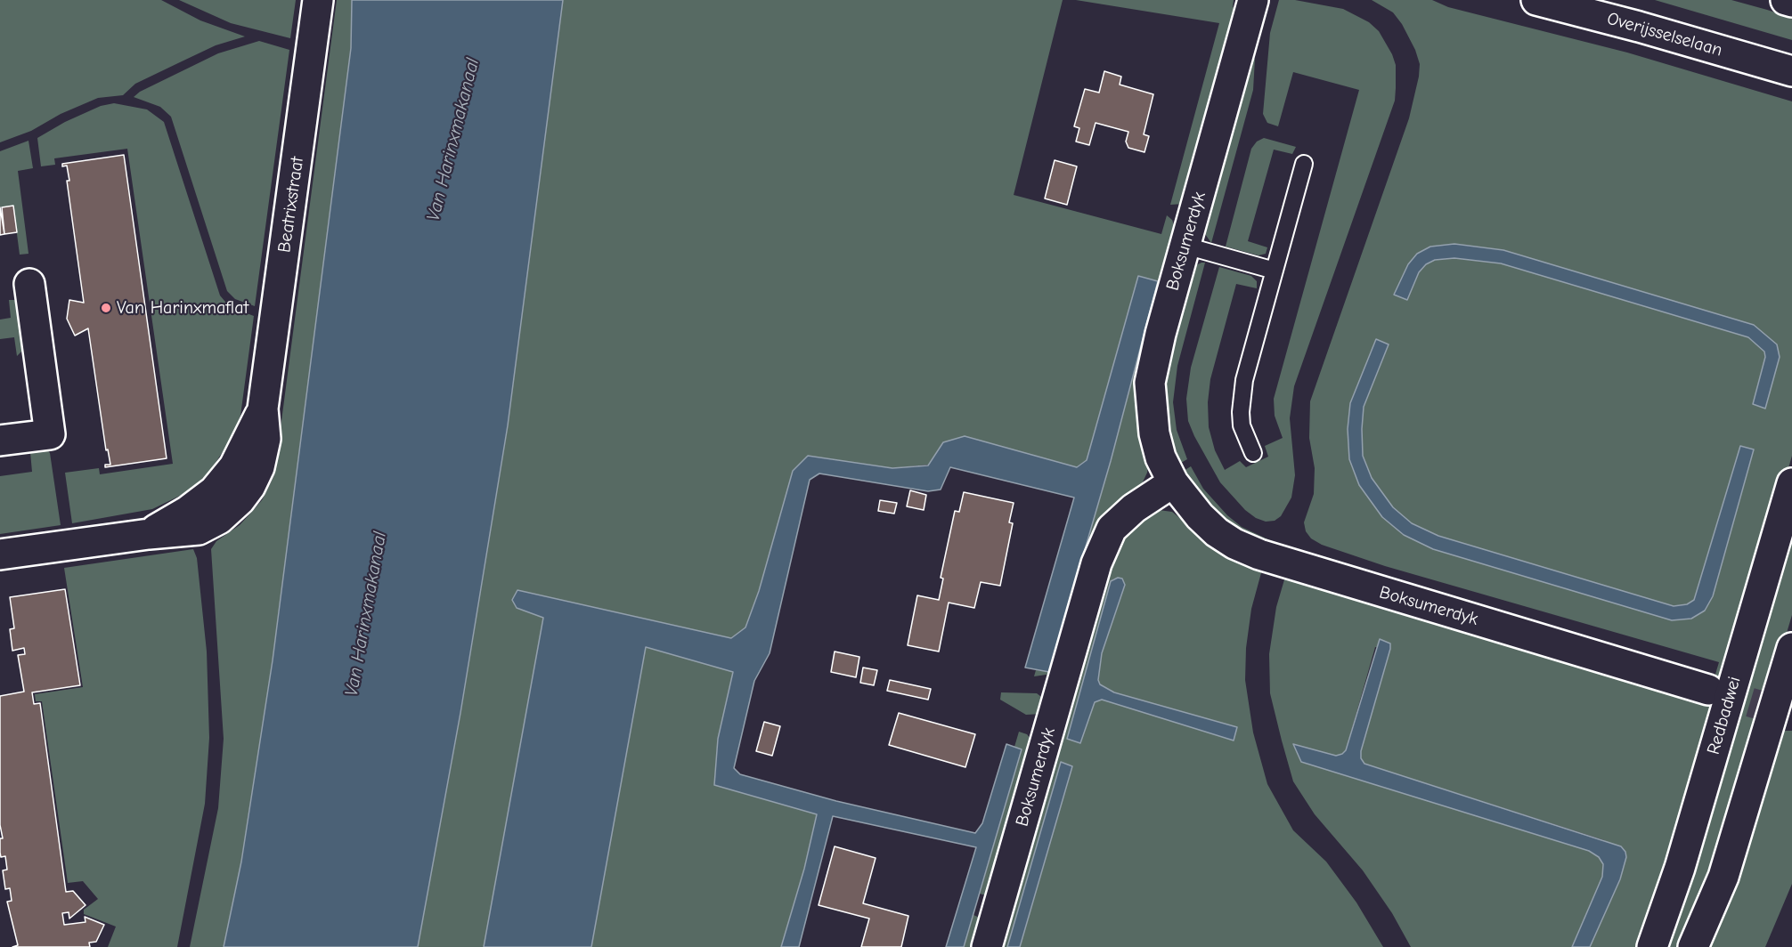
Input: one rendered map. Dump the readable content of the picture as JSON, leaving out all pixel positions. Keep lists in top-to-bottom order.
{
  "streets": {
    "street": [
      "Overijsselselaan",
      "Beatrixstraat",
      "Boksumerdyk",
      "Redbadwei"
    ]
  },
  "water": ["Van Harinxmakanaal"],
  "places": ["Van Harinxmaflat"]
}
